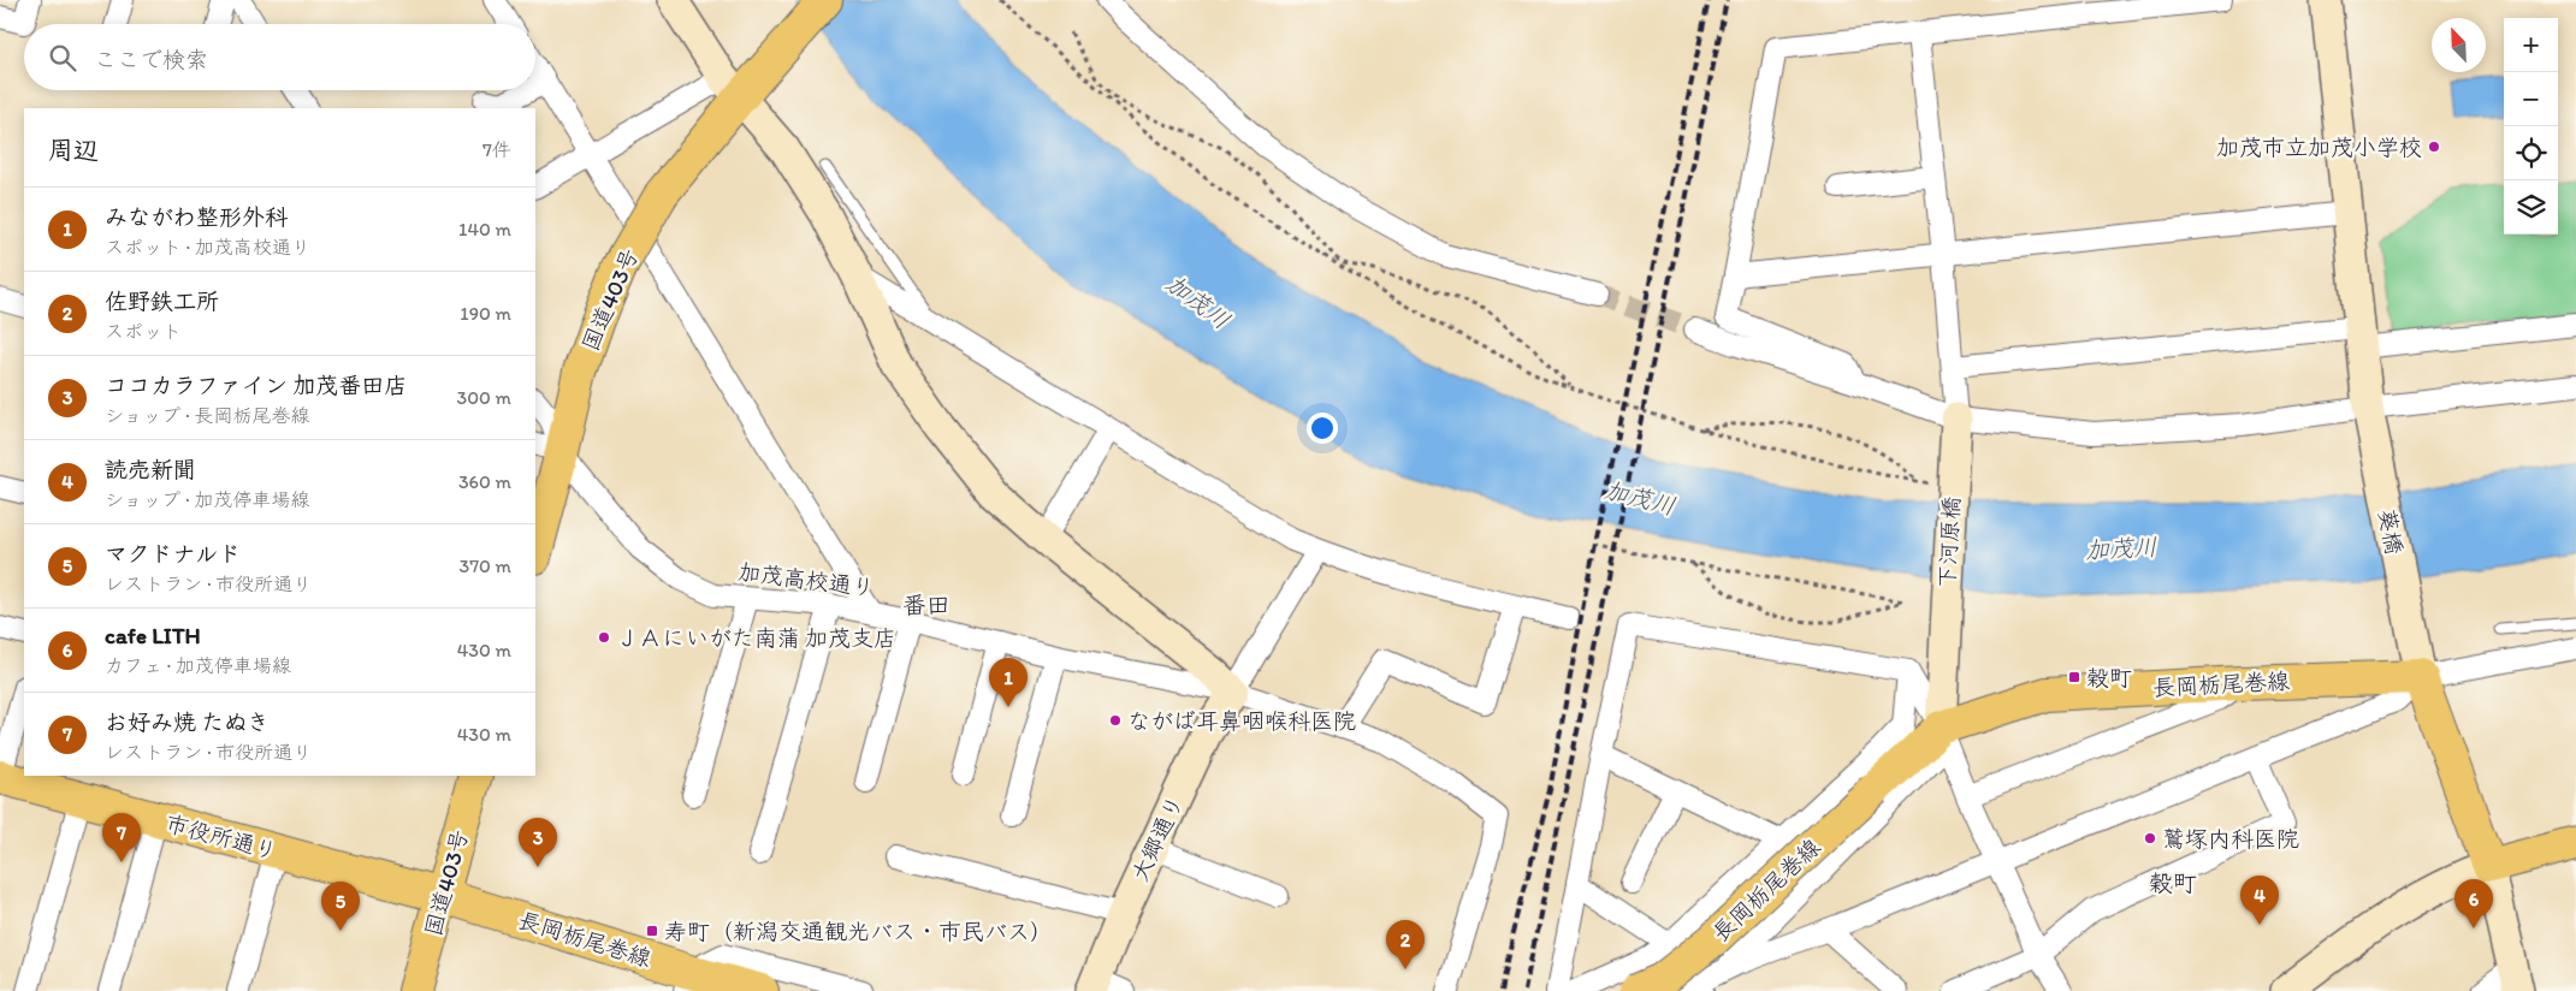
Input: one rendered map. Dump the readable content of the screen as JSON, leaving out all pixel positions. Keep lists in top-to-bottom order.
{
  "streets": {
    "main road": ["国道403号", "長岡栃尾巻線", "市役所通り"],
    "street": [
      "葵橋",
      "下河原橋",
      "加茂高校通り",
      "大郷通り"
    ]
  },
  "crossings": [
    ["国道403号", "加茂高校通り"],
    ["国道403号", "長岡栃尾巻線"],
    ["国道403号", "市役所通り"],
    ["葵橋", "長岡栃尾巻線"],
    ["下河原橋", "長岡栃尾巻線"],
    ["加茂高校通り", "大郷通り"],
    ["長岡栃尾巻線", "市役所通り"]
  ],
  "districts": ["番田", "穀町"],
  "water": ["加茂川"],
  "places": {
    "other": [
      "加茂市立加茂小学校",
      "ＪＡにいがた南蒲 加茂支店",
      "ながば耳鼻咽喉科医院",
      "鷲塚内科医院"
    ],
    "transit": ["穀町", "寿町（新潟交通観光バス・市民バス）"]
  },
  "north": "top left",
  "page": {
    "map_buttons": ["+", "−"],
    "search": "ここで検索",
    "heading": ["周辺", "7件"],
    "list": [
      {
        "mark": "1",
        "name": "みながわ整形外科",
        "note": "スポット · 加茂高校通り",
        "value": "140 m"
      },
      {
        "mark": "2",
        "name": "佐野鉄工所",
        "note": "スポット",
        "value": "190 m"
      },
      {
        "mark": "3",
        "name": "ココカラファイン 加茂番田店",
        "note": "ショップ · 長岡栃尾巻線",
        "value": "300 m"
      },
      {
        "mark": "4",
        "name": "読売新聞",
        "note": "ショップ · 加茂停車場線",
        "value": "360 m"
      },
      {
        "mark": "5",
        "name": "マクドナルド",
        "note": "レストラン · 市役所通り",
        "value": "370 m"
      },
      {
        "mark": "6",
        "name": "cafe LITH",
        "note": "カフェ · 加茂停車場線",
        "value": "430 m"
      },
      {
        "mark": "7",
        "name": "お好み焼 たぬき",
        "note": "レストラン · 市役所通り",
        "value": "430 m"
      }
    ],
    "pins": [
      "1",
      "7",
      "3",
      "4",
      "6",
      "5",
      "2"
    ]
  }
}
